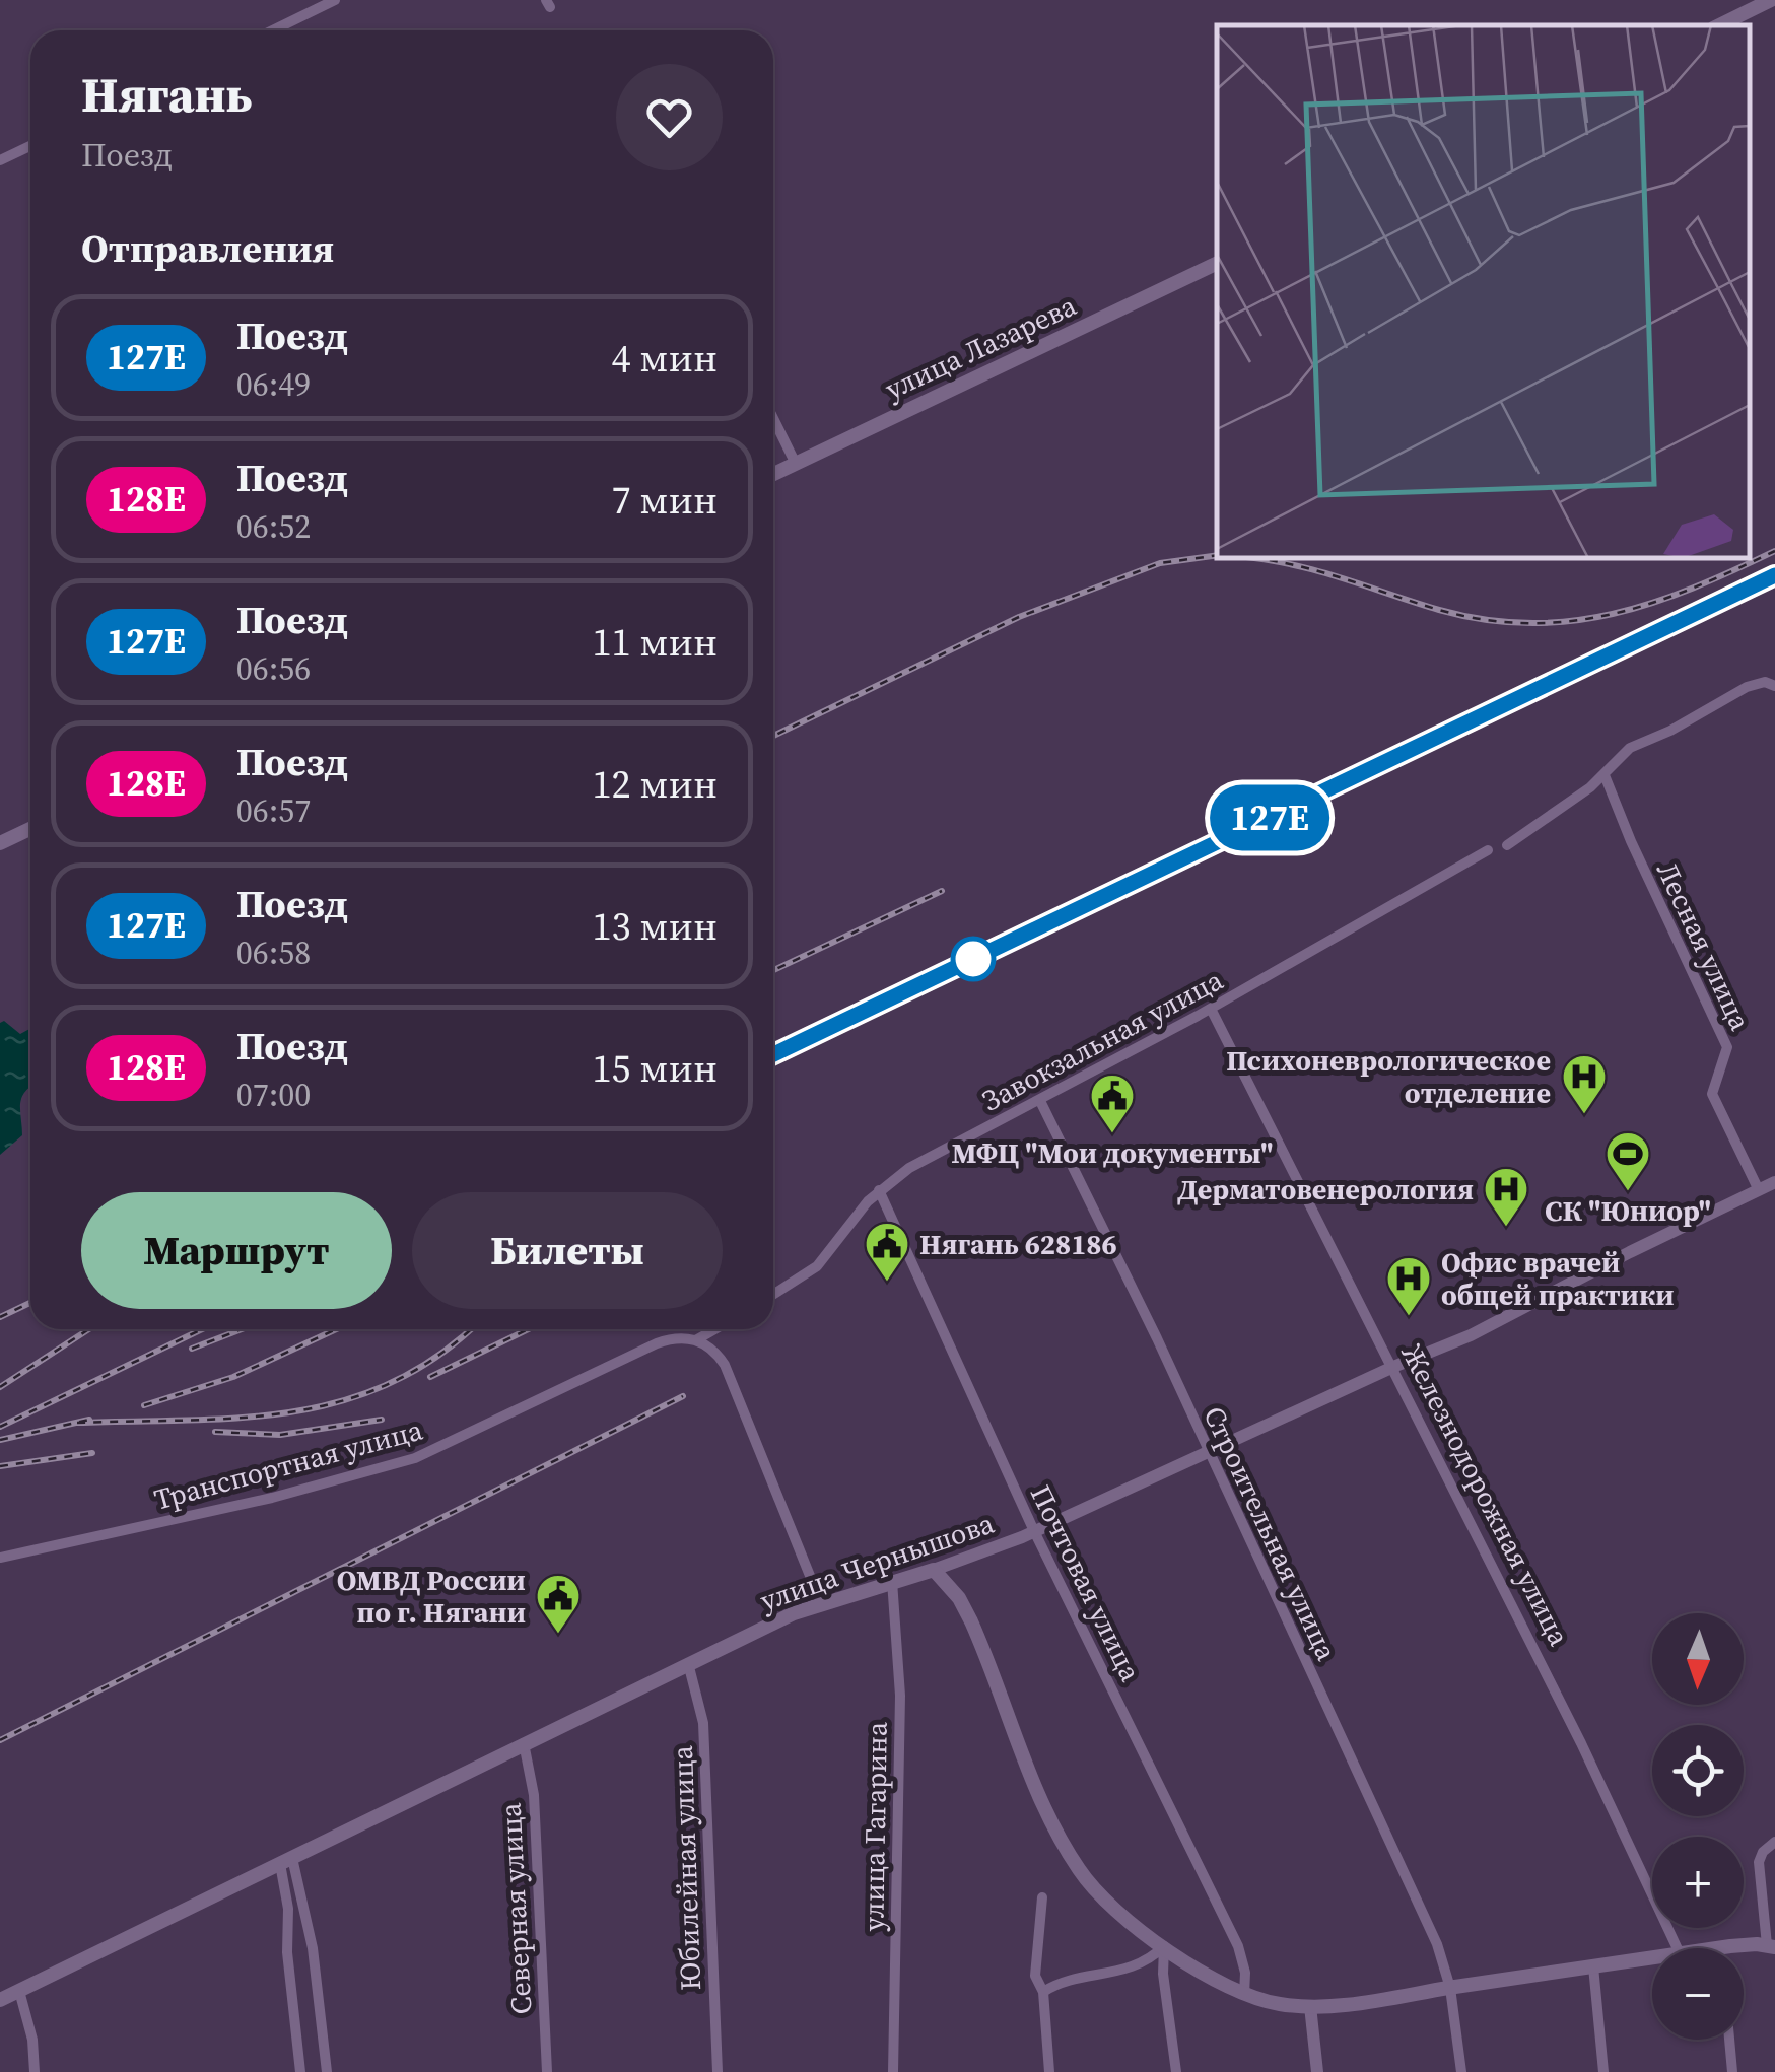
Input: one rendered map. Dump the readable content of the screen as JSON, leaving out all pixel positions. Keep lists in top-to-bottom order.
{
  "streets": {
    "main road": ["улица Лазарева", "улица Чернышова"],
    "street": [
      "Лесная улица",
      "Завокзальная улица",
      "Транспортная улица",
      "Железнодорожная улица",
      "Строительная улица",
      "Почтовая улица",
      "улица Гагарина",
      "Юбилейная улица",
      "Северная улица"
    ]
  },
  "crossings": [
    ["Лесная улица", "улица Чернышова"],
    ["Завокзальная улица", "Железнодорожная улица"],
    ["Завокзальная улица", "Строительная улица"],
    ["Завокзальная улица", "Почтовая улица"],
    ["Железнодорожная улица", "улица Чернышова"],
    ["Строительная улица", "улица Чернышова"],
    ["улица Чернышова", "Почтовая улица"],
    ["улица Чернышова", "улица Гагарина"],
    ["улица Чернышова", "Юбилейная улица"],
    ["улица Чернышова", "Северная улица"]
  ],
  "places": {
    "hospital": ["Психоневрологическое отделение", "Дерматовенерология", "Офис врачей общей практики"],
    "public building": ["МФЦ \"Мои документы\"", "Нягань 628186", "ОМВД России по г. Нягани"],
    "sports": ["СК \"Юниор\""]
  },
  "north": "bottom",
  "page": {
    "on_map": "127Е",
    "heading": [
      ["Нягань", "Поезд"],
      "Отправления"
    ],
    "list": [
      {
        "mark": "127Е",
        "name": "Поезд",
        "note": "06:49",
        "value": "4 мин"
      },
      {
        "mark": "128Е",
        "name": "Поезд",
        "note": "06:52",
        "value": "7 мин"
      },
      {
        "mark": "127Е",
        "name": "Поезд",
        "note": "06:56",
        "value": "11 мин"
      },
      {
        "mark": "128Е",
        "name": "Поезд",
        "note": "06:57",
        "value": "12 мин"
      },
      {
        "mark": "127Е",
        "name": "Поезд",
        "note": "06:58",
        "value": "13 мин"
      },
      {
        "mark": "128Е",
        "name": "Поезд",
        "note": "07:00",
        "value": "15 мин"
      }
    ],
    "buttons": ["Маршрут", "Билеты"],
    "map_buttons": ["+", "−"]
  }
}
